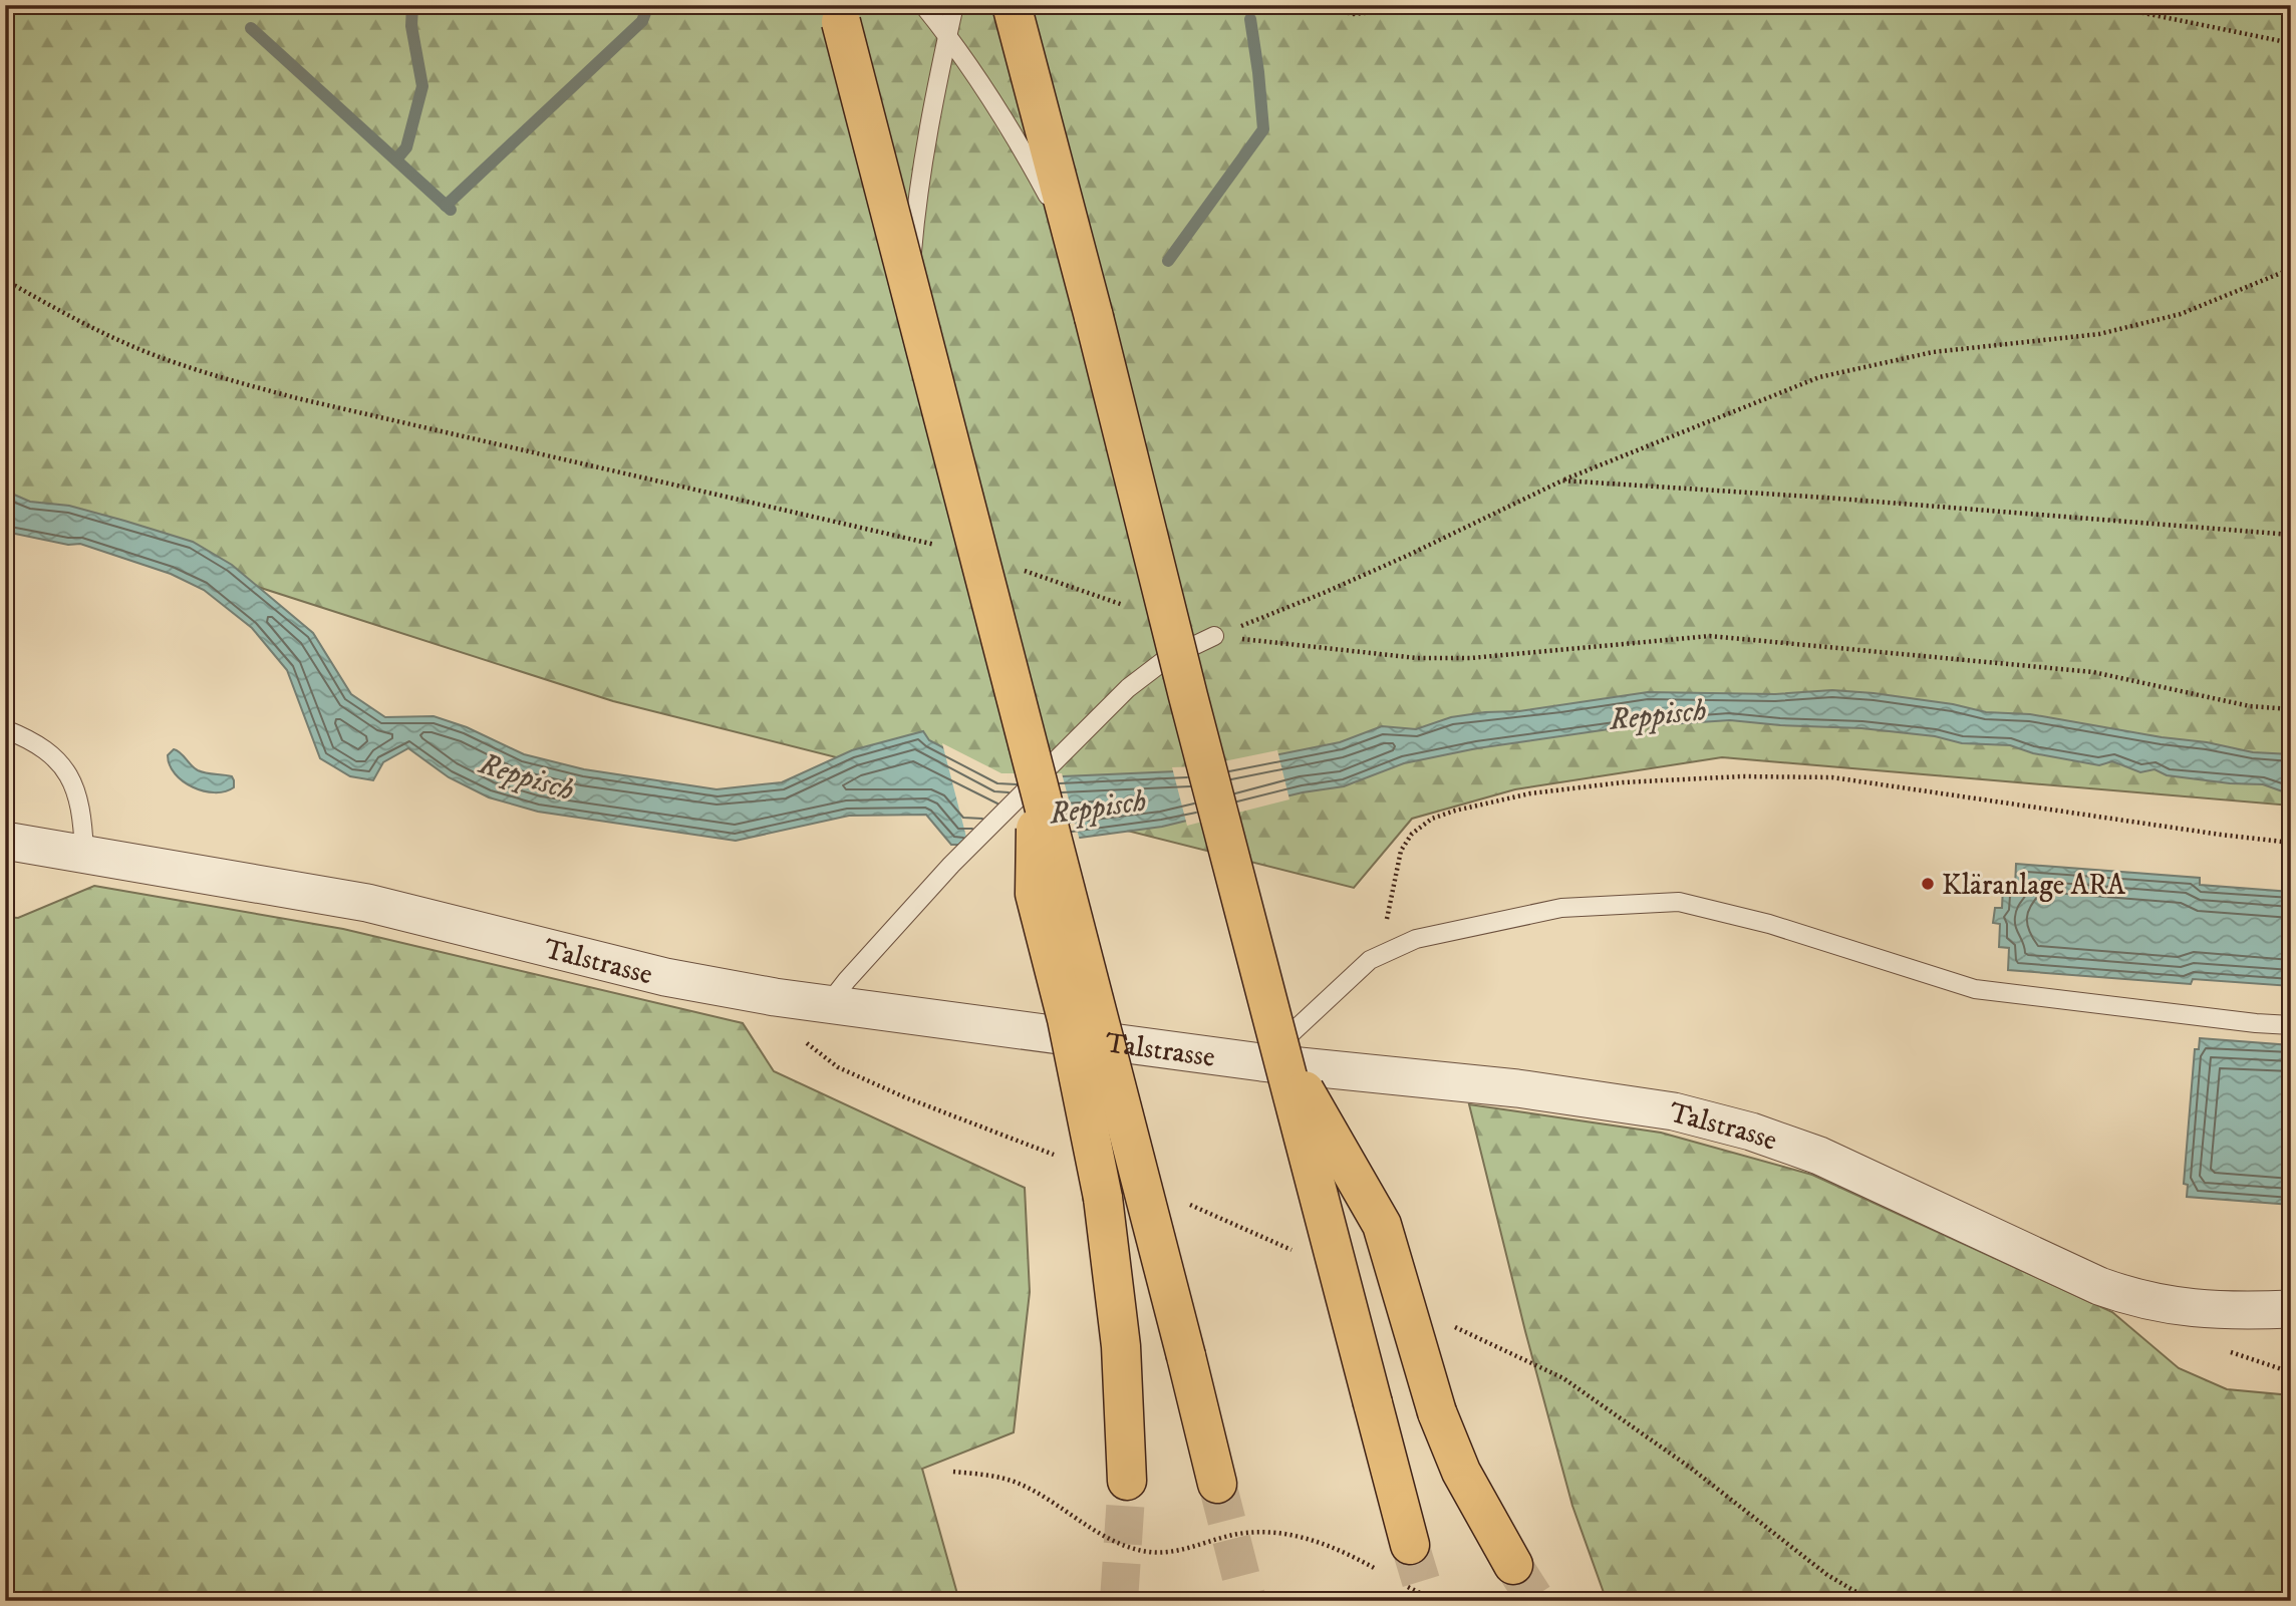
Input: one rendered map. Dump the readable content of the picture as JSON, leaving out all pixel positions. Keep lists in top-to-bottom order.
{
  "streets": {
    "street": ["Talstrasse"]
  },
  "water": ["Reppisch"],
  "places": ["Kläranlage ARA"]
}
